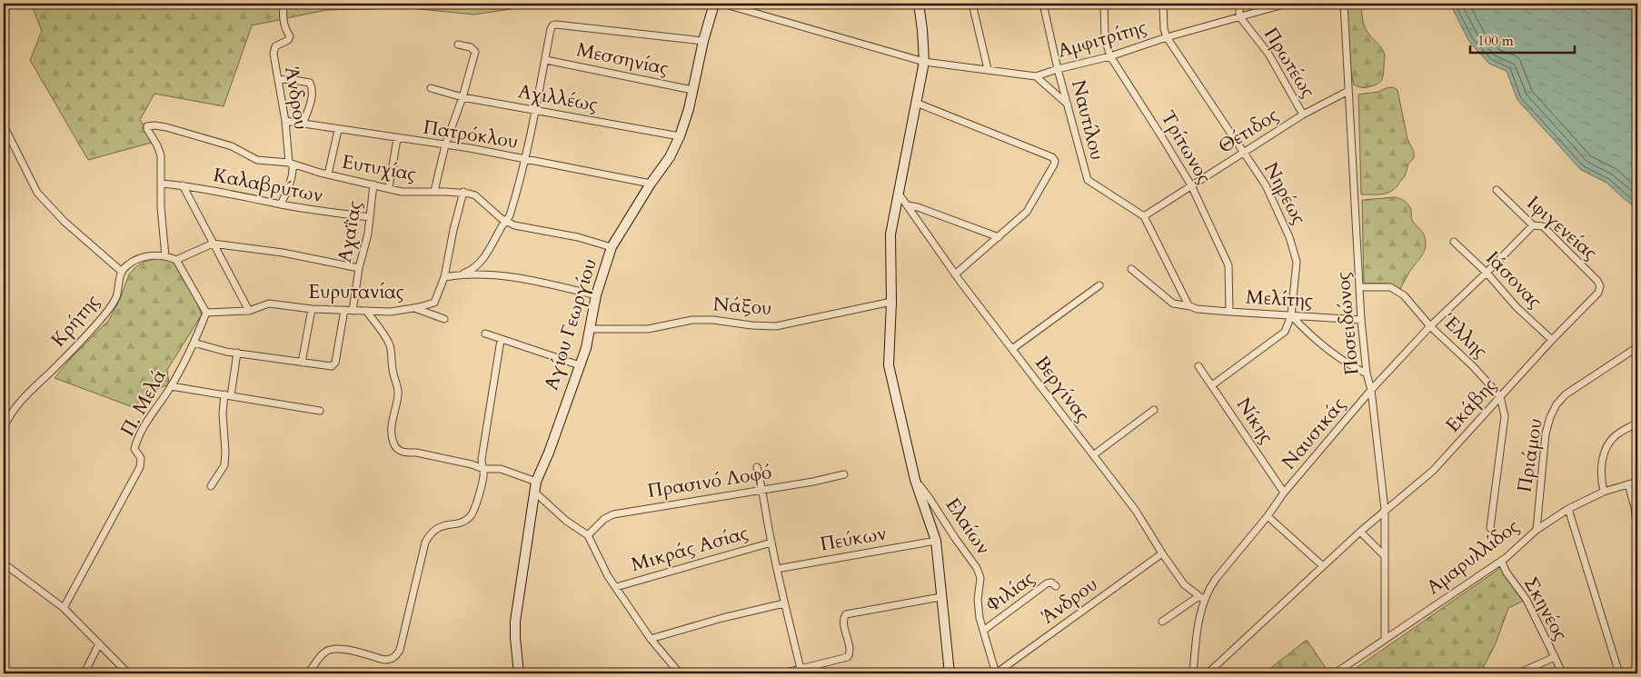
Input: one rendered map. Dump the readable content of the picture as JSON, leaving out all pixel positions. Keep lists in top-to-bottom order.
{
  "streets": {
    "street": [
      "Αμφιτρίτης",
      "Μεσσηνίας",
      "Πρωτέως",
      "Άνδρου",
      "Αχιλλέως",
      "Ναυτίλου",
      "Θέτιδος",
      "Πατρόκλου",
      "Τρίτωνος",
      "Ευτυχίας",
      "Καλαβρύτων",
      "Νηρέως",
      "Ιφιγενείας",
      "Αχαΐας",
      "Ιάσονας",
      "Ευρυτανίας",
      "Μελίτης",
      "Νάξου",
      "Κρήτης",
      "Ποσειδώνος",
      "Αγίου Γεωργίου",
      "Έλλης",
      "Βεργίνας",
      "Π. Μελά",
      "Εκάβης",
      "Νίκης",
      "Ναυσικάς",
      "Πριάμου",
      "Πρασινό Λοφό",
      "Ελαίων",
      "Πεύκων",
      "Μικράς Ασίας",
      "Αμαρυλλίδος",
      "Φιλίας",
      "Σκηνέος"
    ]
  },
  "crossings": [
    ["Αμφιτρίτης", "Πρωτέως"],
    ["Αμφιτρίτης", "Ναυτίλου"],
    ["Αμφιτρίτης", "Τρίτωνος"],
    ["Αμφιτρίτης", "Νηρέως"],
    ["Αμφιτρίτης", "Αγίου Γεωργίου"],
    ["Μεσσηνίας", "Αγίου Γεωργίου"],
    ["Πρωτέως", "Θέτιδος"],
    ["Άνδρου", "Πατρόκλου"],
    ["Άνδρου", "Ευτυχίας"],
    ["Άνδρου", "Καλαβρύτων"],
    ["Άνδρου", "Βεργίνας"],
    ["Άνδρου", "Ελαίων"],
    ["Αχιλλέως", "Αγίου Γεωργίου"],
    ["Ναυτίλου", "Θέτιδος"],
    ["Ναυτίλου", "Μελίτης"],
    ["Θέτιδος", "Τρίτωνος"],
    ["Θέτιδος", "Νηρέως"],
    ["Θέτιδος", "Ποσειδώνος"],
    ["Πατρόκλου", "Αγίου Γεωργίου"],
    ["Τρίτωνος", "Μελίτης"],
    ["Ευτυχίας", "Καλαβρύτων"],
    ["Ευτυχίας", "Αχαΐας"],
    ["Ευτυχίας", "Αγίου Γεωργίου"],
    ["Καλαβρύτων", "Αχαΐας"],
    ["Νηρέως", "Μελίτης"],
    ["Νηρέως", "Νίκης"],
    ["Ιφιγενείας", "Εκάβης"],
    ["Ιφιγενείας", "Ναυσικάς"],
    ["Αχαΐας", "Ευρυτανίας"],
    ["Ιάσονας", "Εκάβης"],
    ["Ιάσονας", "Ναυσικάς"],
    ["Ευρυτανίας", "Π. Μελά"],
    ["Μελίτης", "Ποσειδώνος"],
    ["Νάξου", "Αγίου Γεωργίου"],
    ["Ποσειδώνος", "Έλλης"],
    ["Ποσειδώνος", "Εκάβης"],
    ["Ποσειδώνος", "Ναυσικάς"],
    ["Ποσειδώνος", "Αμαρυλλίδος"],
    ["Έλλης", "Εκάβης"],
    ["Έλλης", "Ναυσικάς"],
    ["Βεργίνας", "Ναυσικάς"],
    ["Νίκης", "Ναυσικάς"],
    ["Πριάμου", "Αμαρυλλίδος"],
    ["Ελαίων", "Φιλίας"],
    ["Αμαρυλλίδος", "Σκηνέος"]
  ],
  "scale_bar": "100 m"
}
